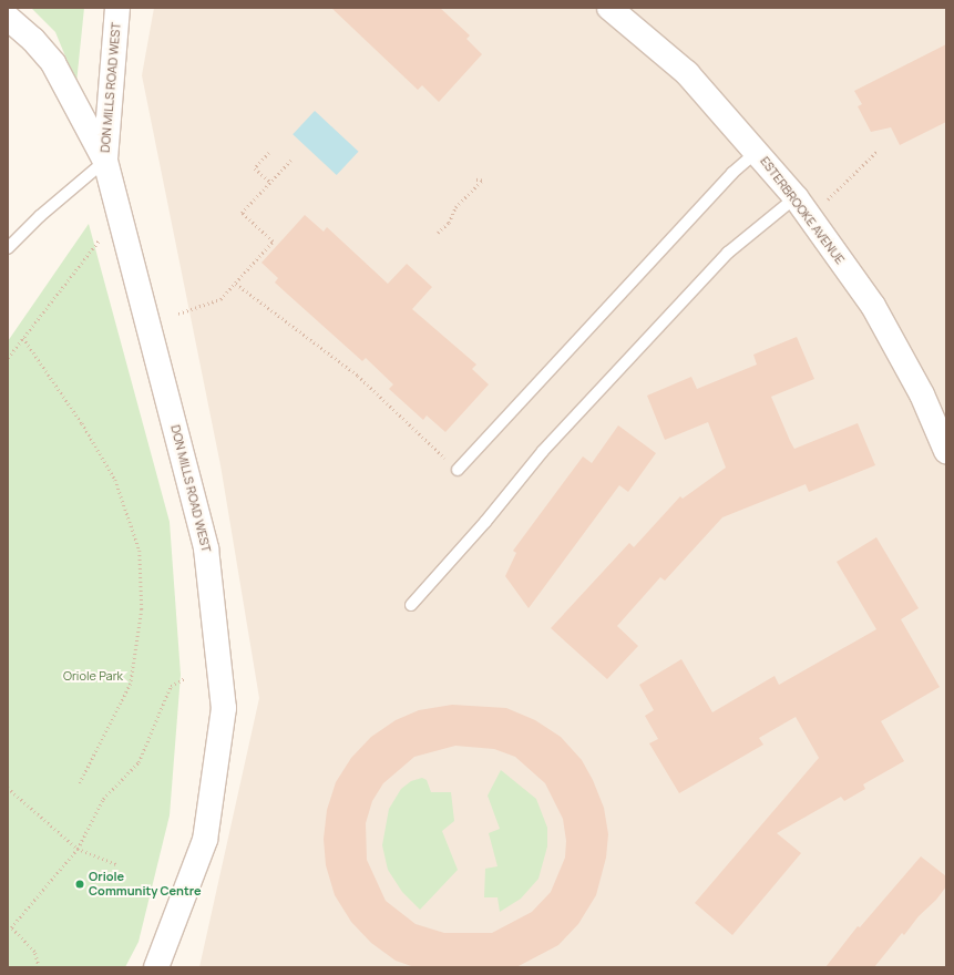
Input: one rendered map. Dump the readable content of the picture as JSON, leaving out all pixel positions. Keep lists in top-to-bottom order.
{
  "streets": {
    "main road": ["DON MILLS ROAD WEST", "ESTERBROOKE AVENUE"]
  },
  "parks": ["Oriole Park"],
  "places": ["Oriole Community Centre"]
}
